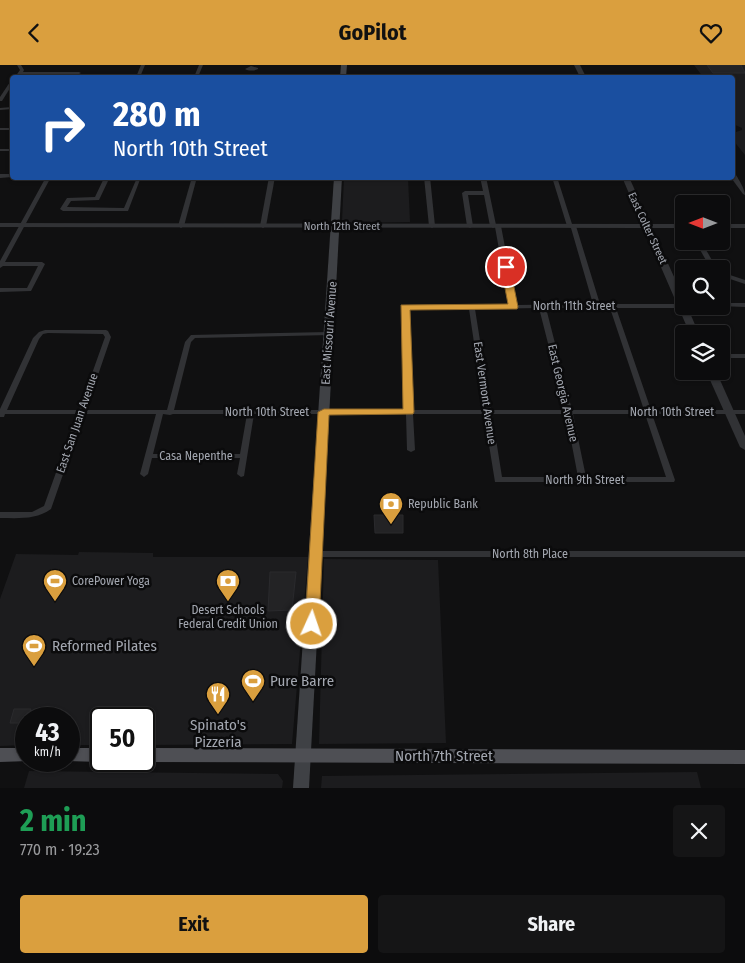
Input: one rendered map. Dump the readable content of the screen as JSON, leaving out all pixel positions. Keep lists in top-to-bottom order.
{
  "streets": {
    "main road": ["East Missouri Avenue", "North 7th Street"],
    "street": [
      "North 12th Street",
      "East Colter Street",
      "North 11th Street",
      "East Vermont Avenue",
      "East Georgia Avenue",
      "North 10th Street",
      "East San Juan Avenue",
      "Casa Nepenthe",
      "North 9th Street",
      "North 8th Place"
    ]
  },
  "crossings": [
    ["North 12th Street", "East Colter Street"],
    ["North 12th Street", "East Missouri Avenue"],
    ["North 11th Street", "East Vermont Avenue"],
    ["North 11th Street", "East Georgia Avenue"],
    ["North 11th Street", "North 10th Street"],
    ["East Missouri Avenue", "North 10th Street"],
    ["East Missouri Avenue", "North 8th Place"],
    ["East Missouri Avenue", "North 7th Street"],
    ["East Vermont Avenue", "North 10th Street"],
    ["East Vermont Avenue", "North 9th Street"],
    ["East Georgia Avenue", "North 10th Street"],
    ["East Georgia Avenue", "North 9th Street"],
    ["North 10th Street", "East San Juan Avenue"],
    ["North 10th Street", "Casa Nepenthe"],
    ["North 10th Street", "North 9th Street"]
  ],
  "places": {
    "bank": ["Republic Bank", "Desert Schools Federal Credit Union"],
    "sports": ["CorePower Yoga", "Reformed Pilates", "Pure Barre"],
    "restaurant": ["Spinato's Pizzeria"]
  },
  "north": "left",
  "page": {
    "header": "GoPilot",
    "turn": ["280 m", "North 10th Street"],
    "speed": "43 km/h",
    "limit": "50",
    "heading": ["2 min", "770 m · 19:23"],
    "buttons": ["Exit", "Share"]
  }
}
